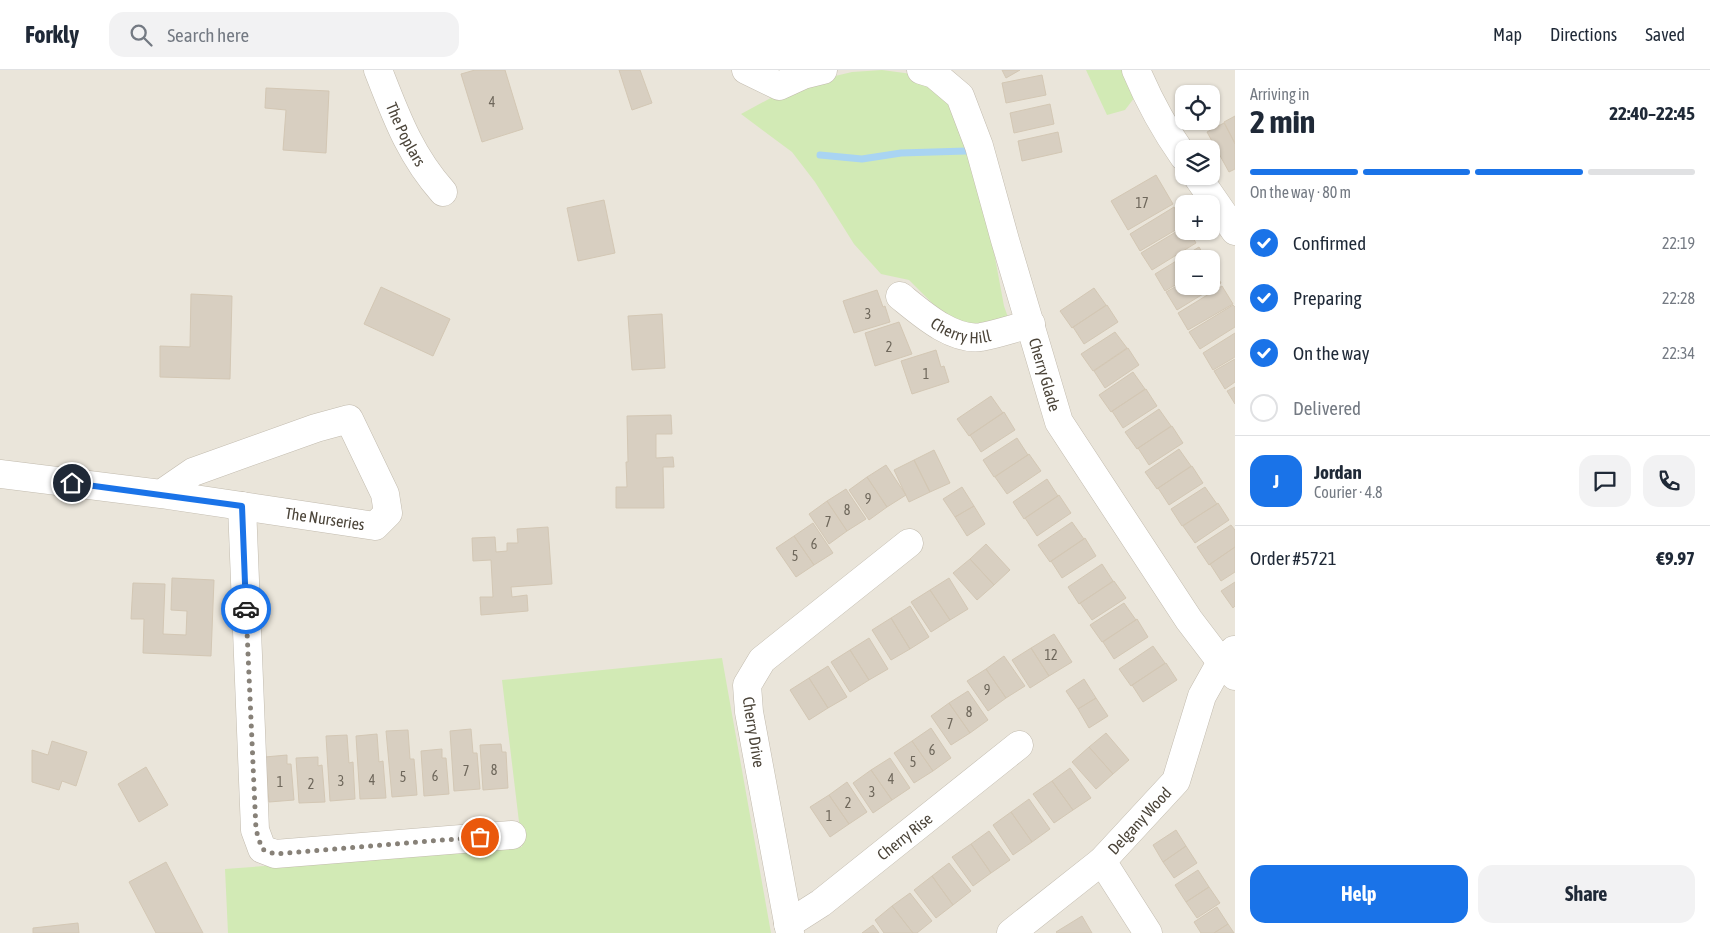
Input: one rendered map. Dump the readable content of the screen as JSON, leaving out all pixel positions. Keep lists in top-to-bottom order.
{
  "streets": {
    "street": [
      "The Poplars",
      "Cherry Hill",
      "Cherry Glade",
      "The Nurseries",
      "Cherry Drive",
      "Delgany Wood",
      "Cherry Rise"
    ]
  },
  "crossings": [
    ["Cherry Hill", "Cherry Glade"],
    ["Cherry Glade", "Delgany Wood"],
    ["Cherry Drive", "Cherry Rise"]
  ],
  "house_numbers": [
    "4",
    "17",
    "3",
    "2",
    "1",
    "9",
    "8",
    "7",
    "6",
    "5",
    "12",
    "9",
    "8",
    "7",
    "6",
    "5",
    "8",
    "7",
    "6",
    "5",
    "4",
    "4",
    "3",
    "1",
    "2",
    "3",
    "2",
    "1"
  ],
  "page": {
    "header": "Forkly",
    "search": "Search here",
    "nav": ["Map", "Directions", "Saved"],
    "heading": ["2 min", "Arriving in", "22:40–22:45"],
    "panel": [
      "Jordan",
      "Courier · 4.8",
      "Order #5721",
      "€9.97"
    ],
    "map_buttons": ["+", "−"],
    "bar": "On the way · 80 m",
    "list": [
      ["Confirmed", "22:19"],
      ["Preparing", "22:28"],
      ["On the way", "22:34"],
      "Delivered"
    ],
    "round": "J",
    "buttons": ["Help", "Share"]
  }
}
